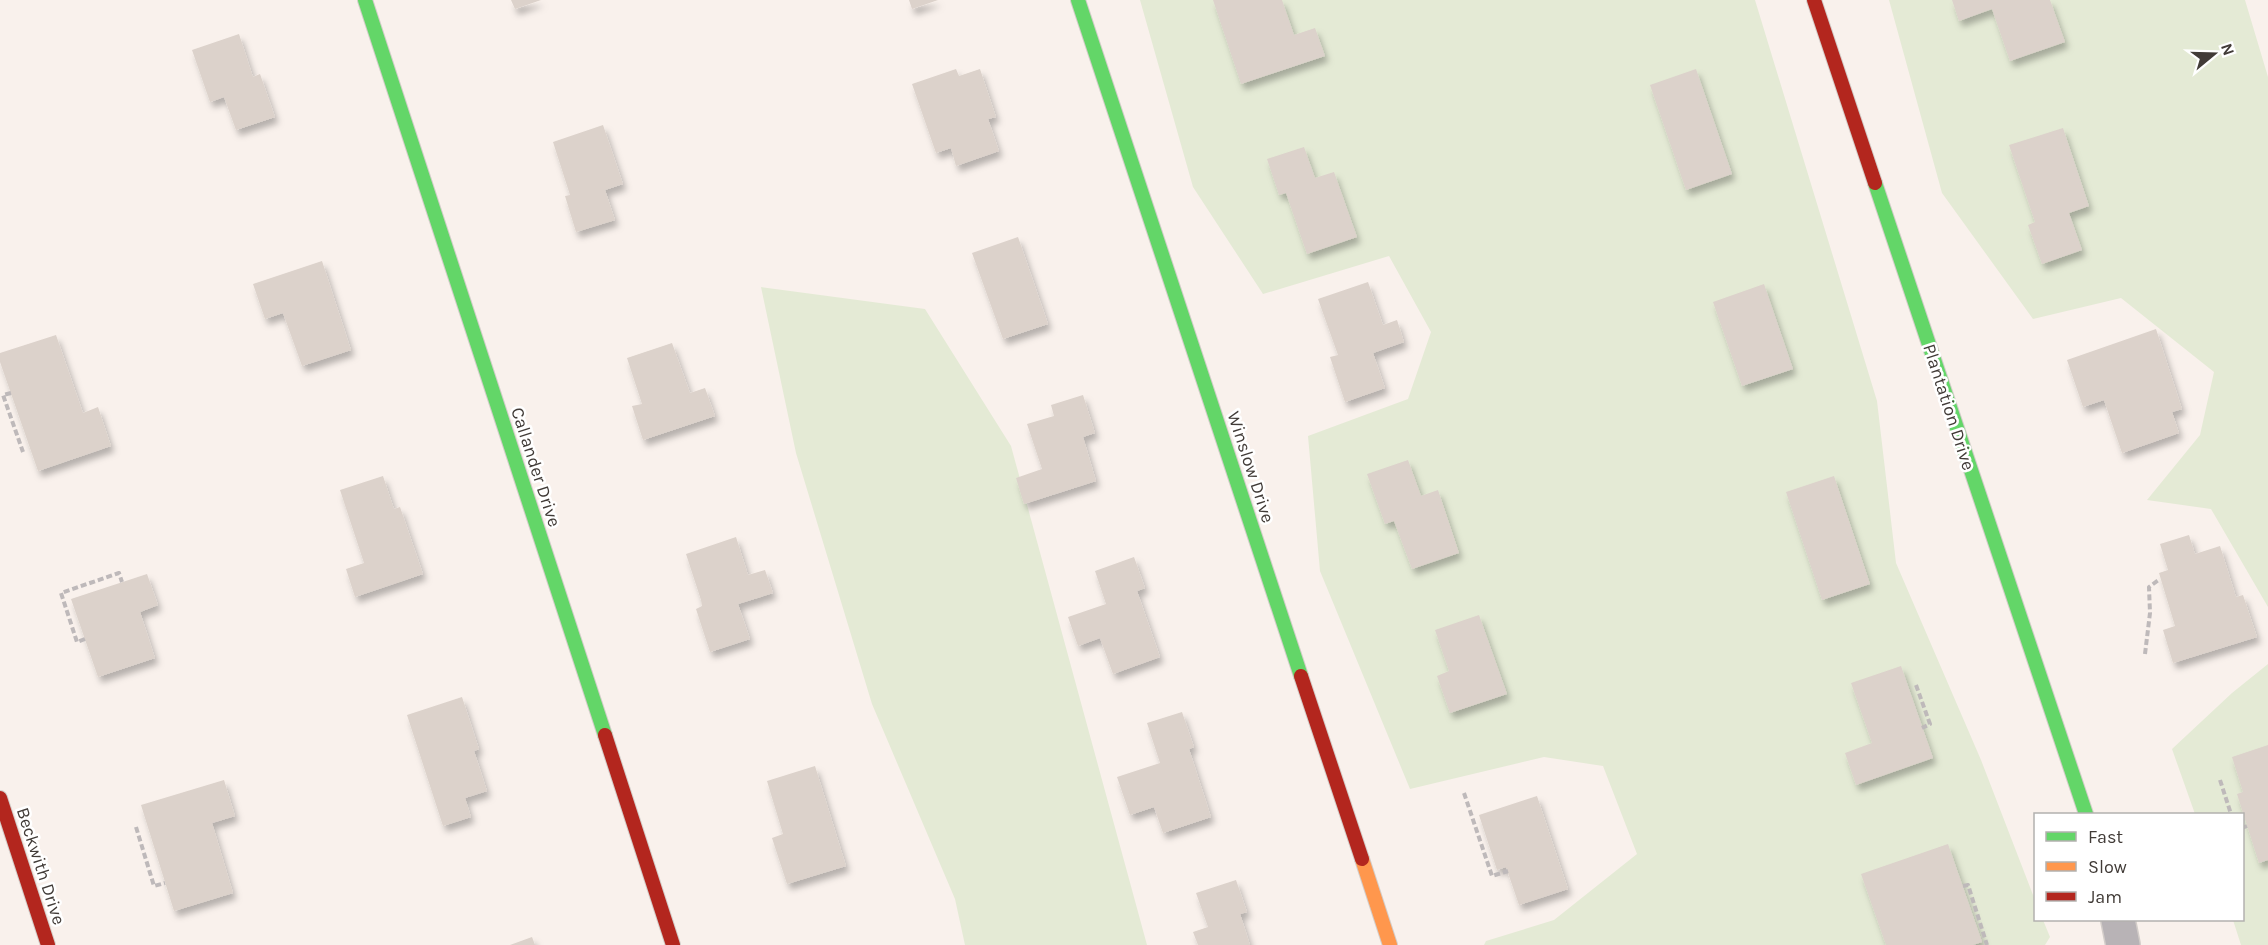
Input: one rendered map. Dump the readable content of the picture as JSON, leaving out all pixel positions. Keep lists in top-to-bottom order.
{
  "streets": {
    "street": [
      "Plantation Drive",
      "Callander Drive",
      "Winslow Drive",
      "Beckwith Drive"
    ]
  },
  "legend": ["Fast", "Slow", "Jam"],
  "north": "right"
}
